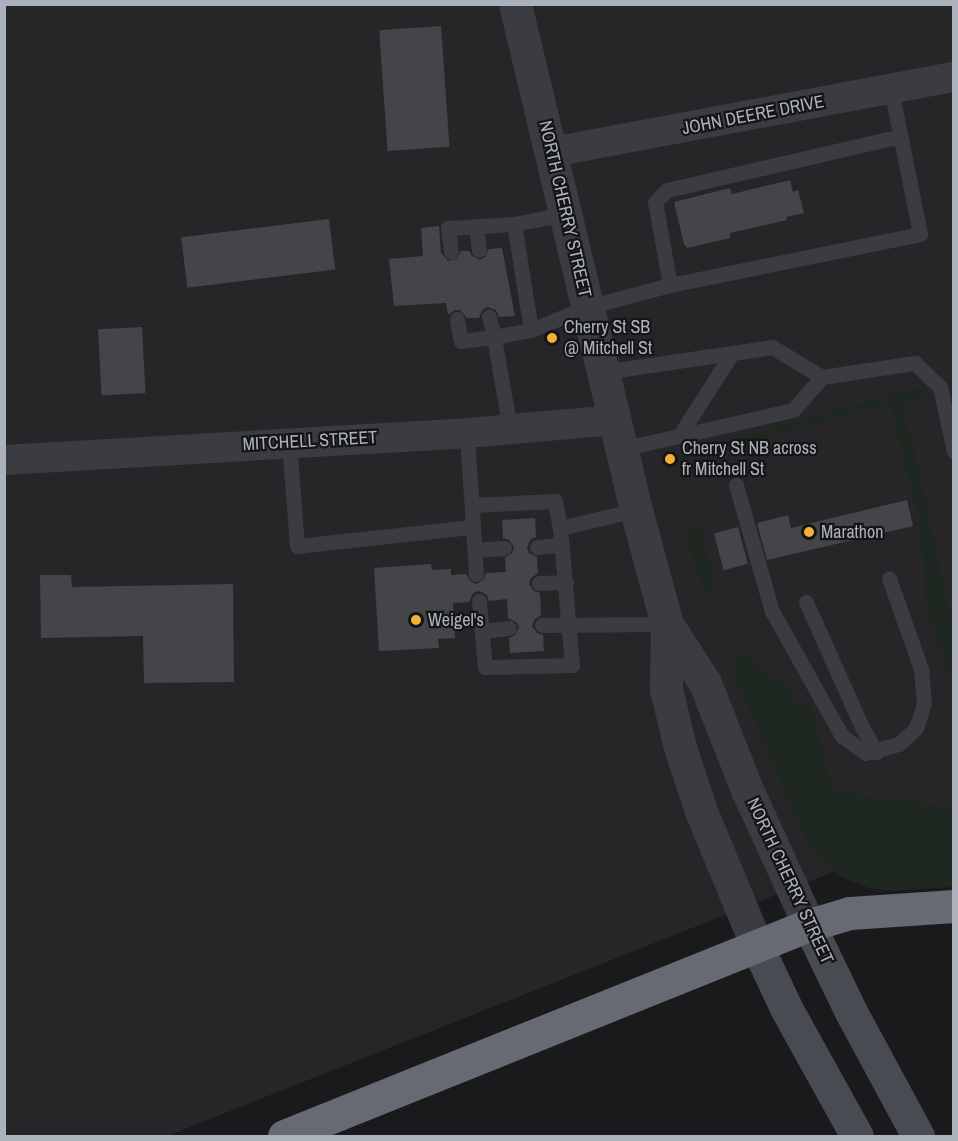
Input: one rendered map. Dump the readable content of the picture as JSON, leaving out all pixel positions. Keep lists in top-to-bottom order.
{
  "streets": {
    "main road": ["NORTH CHERRY STREET"],
    "street": ["JOHN DEERE DRIVE", "MITCHELL STREET"]
  },
  "crossings": [
    ["JOHN DEERE DRIVE", "NORTH CHERRY STREET"],
    ["NORTH CHERRY STREET", "MITCHELL STREET"]
  ],
  "places": [
    "Cherry St SB @ Mitchell St",
    "Cherry St NB across fr Mitchell St",
    "Marathon",
    "Weigel's"
  ]
}
